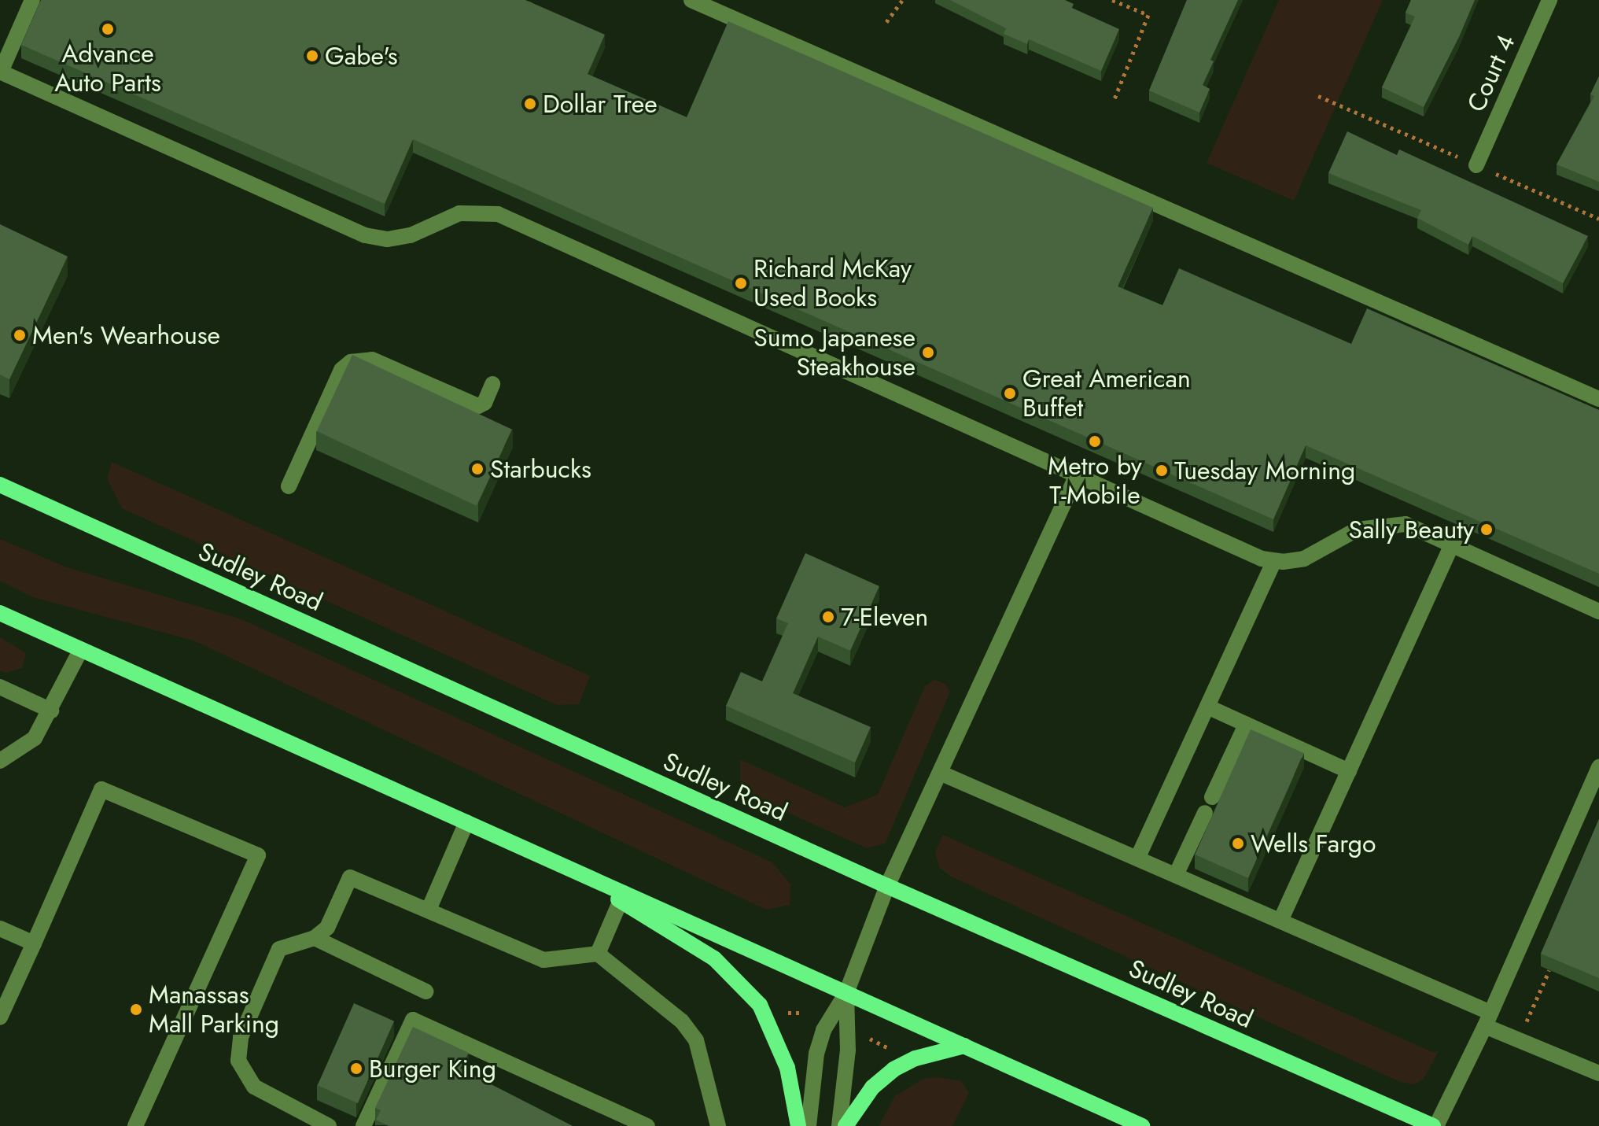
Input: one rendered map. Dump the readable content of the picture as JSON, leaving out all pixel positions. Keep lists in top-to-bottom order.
{
  "streets": {
    "main road": ["Sudley Road"],
    "street": ["Court 4"]
  },
  "places": [
    "Advance Auto Parts",
    "Gabe's",
    "Dollar Tree",
    "Richard McKay Used Books",
    "Men's Wearhouse",
    "Sumo Japanese Steakhouse",
    "Great American Buffet",
    "Metro by T-Mobile",
    "Starbucks",
    "Tuesday Morning",
    "Sally Beauty",
    "7-Eleven",
    "Wells Fargo",
    "Manassas Mall Parking",
    "Burger King"
  ]
}
